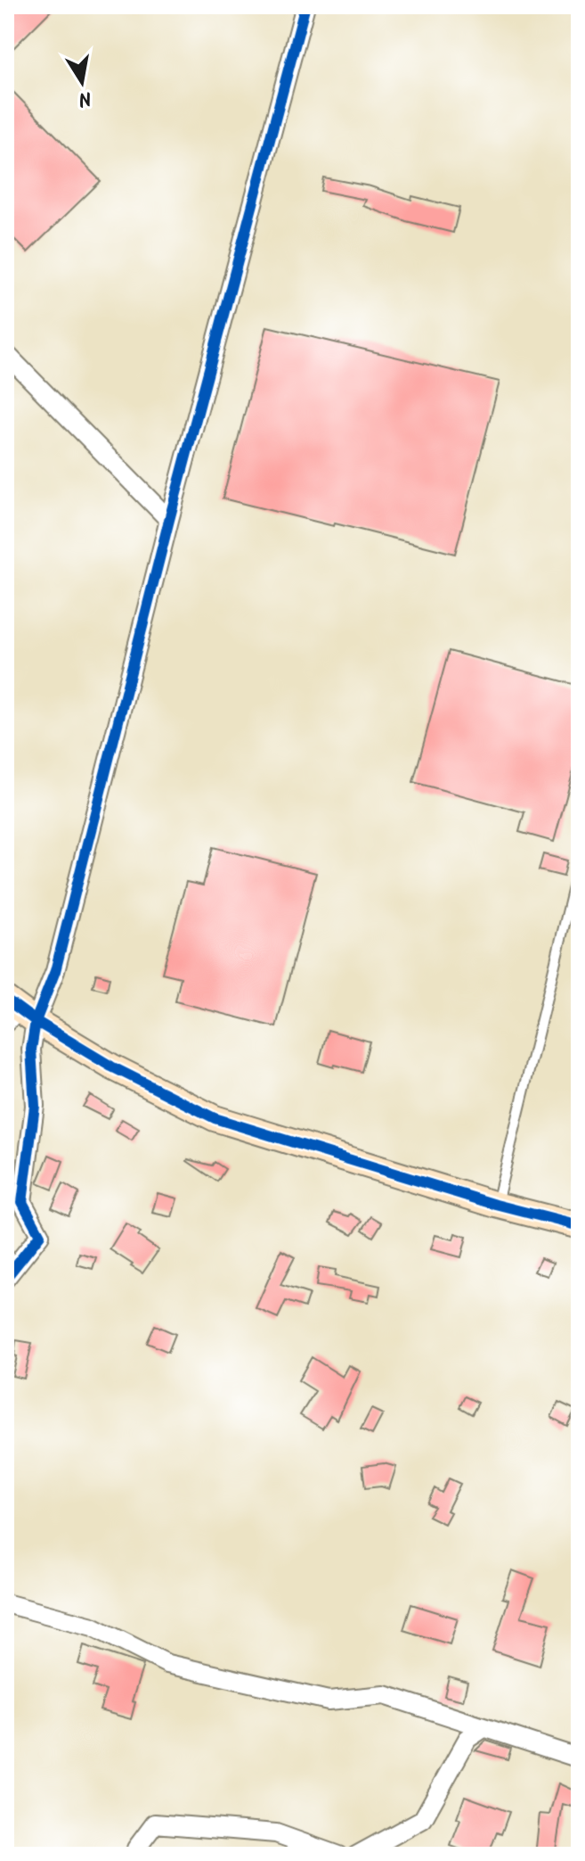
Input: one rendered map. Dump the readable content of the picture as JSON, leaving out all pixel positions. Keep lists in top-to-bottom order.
{
  "north": "bottom"
}
